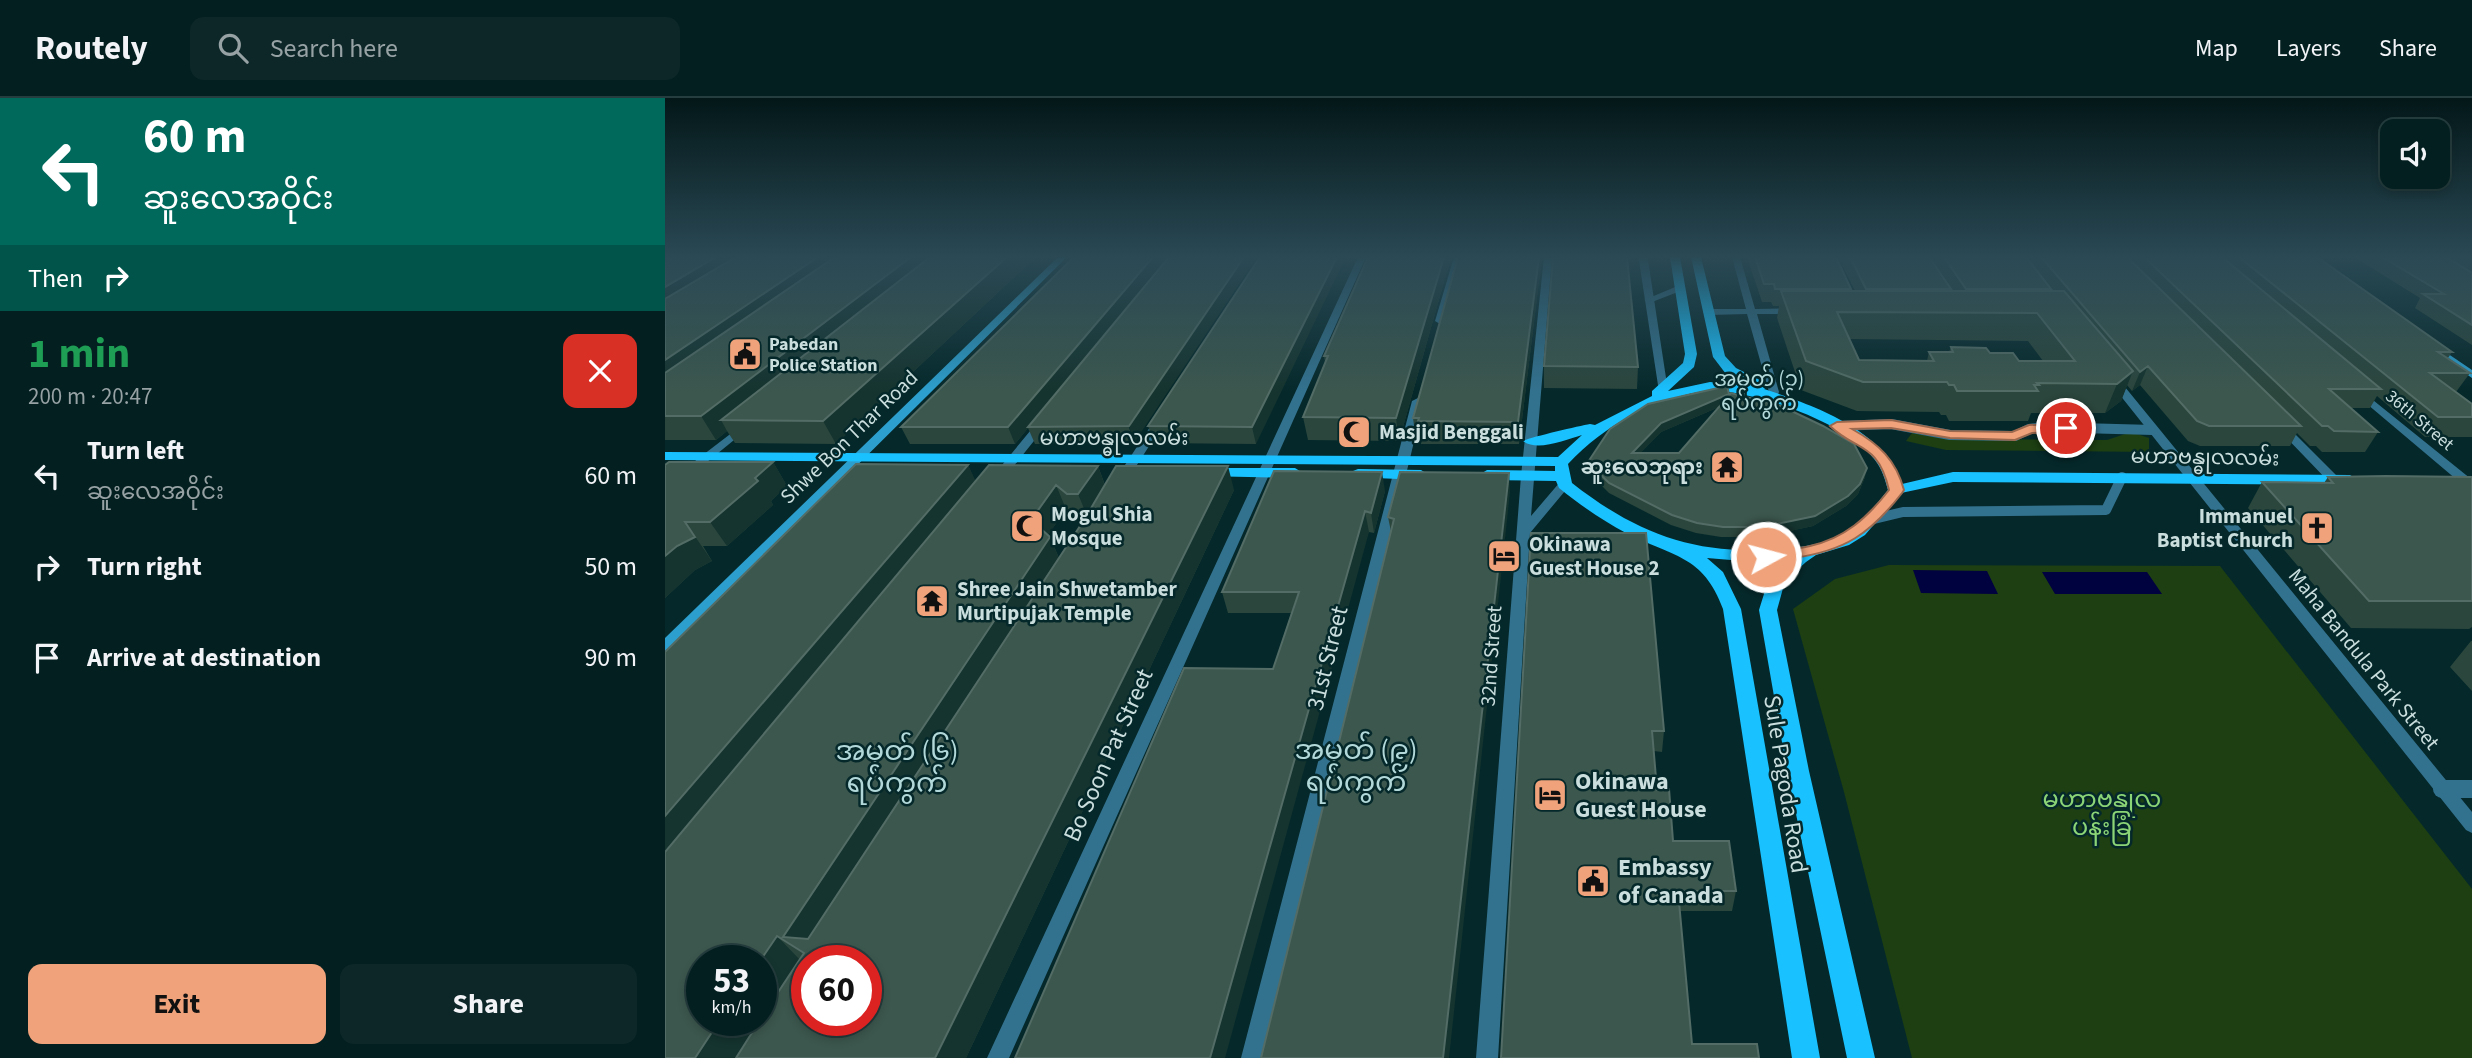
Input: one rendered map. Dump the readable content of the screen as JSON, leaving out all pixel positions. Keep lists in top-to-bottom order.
{
  "streets": {
    "main road": ["Shwe Bon Thar Road", "မဟာဗန္ဓုလလမ်း", "Sule Pagoda Road"],
    "street": [
      "36th Street",
      "32nd Street",
      "31st Street",
      "Maha Bandula Park Street",
      "Bo Soon Pat Street"
    ]
  },
  "crossings": [
    ["Shwe Bon Thar Road", "မဟာဗန္ဓုလလမ်း"],
    ["မဟာဗန္ဓုလလမ်း", "32nd Street"],
    ["မဟာဗန္ဓုလလမ်း", "31st Street"],
    ["မဟာဗန္ဓုလလမ်း", "Maha Bandula Park Street"],
    ["မဟာဗန္ဓုလလမ်း", "Bo Soon Pat Street"]
  ],
  "districts": ["အမှတ် (၁) ရပ်ကွက်", "အမှတ် (၉) ရပ်ကွက်", "အမှတ် (၆) ရပ်ကွက်"],
  "parks": ["မဟာဗန္ဓုလ ပန်းခြံ"],
  "places": {
    "public building": ["Pabedan Police Station", "Embassy of Canada"],
    "mosque": ["Masjid Benggali", "Mogul Shia Mosque"],
    "temple": ["ဆူးလေဘုရား", "Shree Jain Shwetamber Murtipujak Temple"],
    "church": ["Immanuel Baptist Church"],
    "hotel": ["Okinawa Guest House 2", "Okinawa Guest House"]
  },
  "page": {
    "header": "Routely",
    "search": "Search here",
    "nav": ["Map", "Layers", "Share"],
    "turn": ["60 m", "ဆူးလေအဝိုင်း"],
    "then": "Then",
    "heading": ["1 min", "200 m · 20:47"],
    "list": [
      {
        "name": "Turn left",
        "note": "ဆူးလေအဝိုင်း",
        "value": "60 m"
      },
      {
        "name": "Turn right",
        "value": "50 m"
      },
      {
        "name": "Arrive at destination",
        "value": "90 m"
      }
    ],
    "speed": "53 km/h",
    "limit": "60",
    "buttons": ["Exit", "Share"]
  }
}
